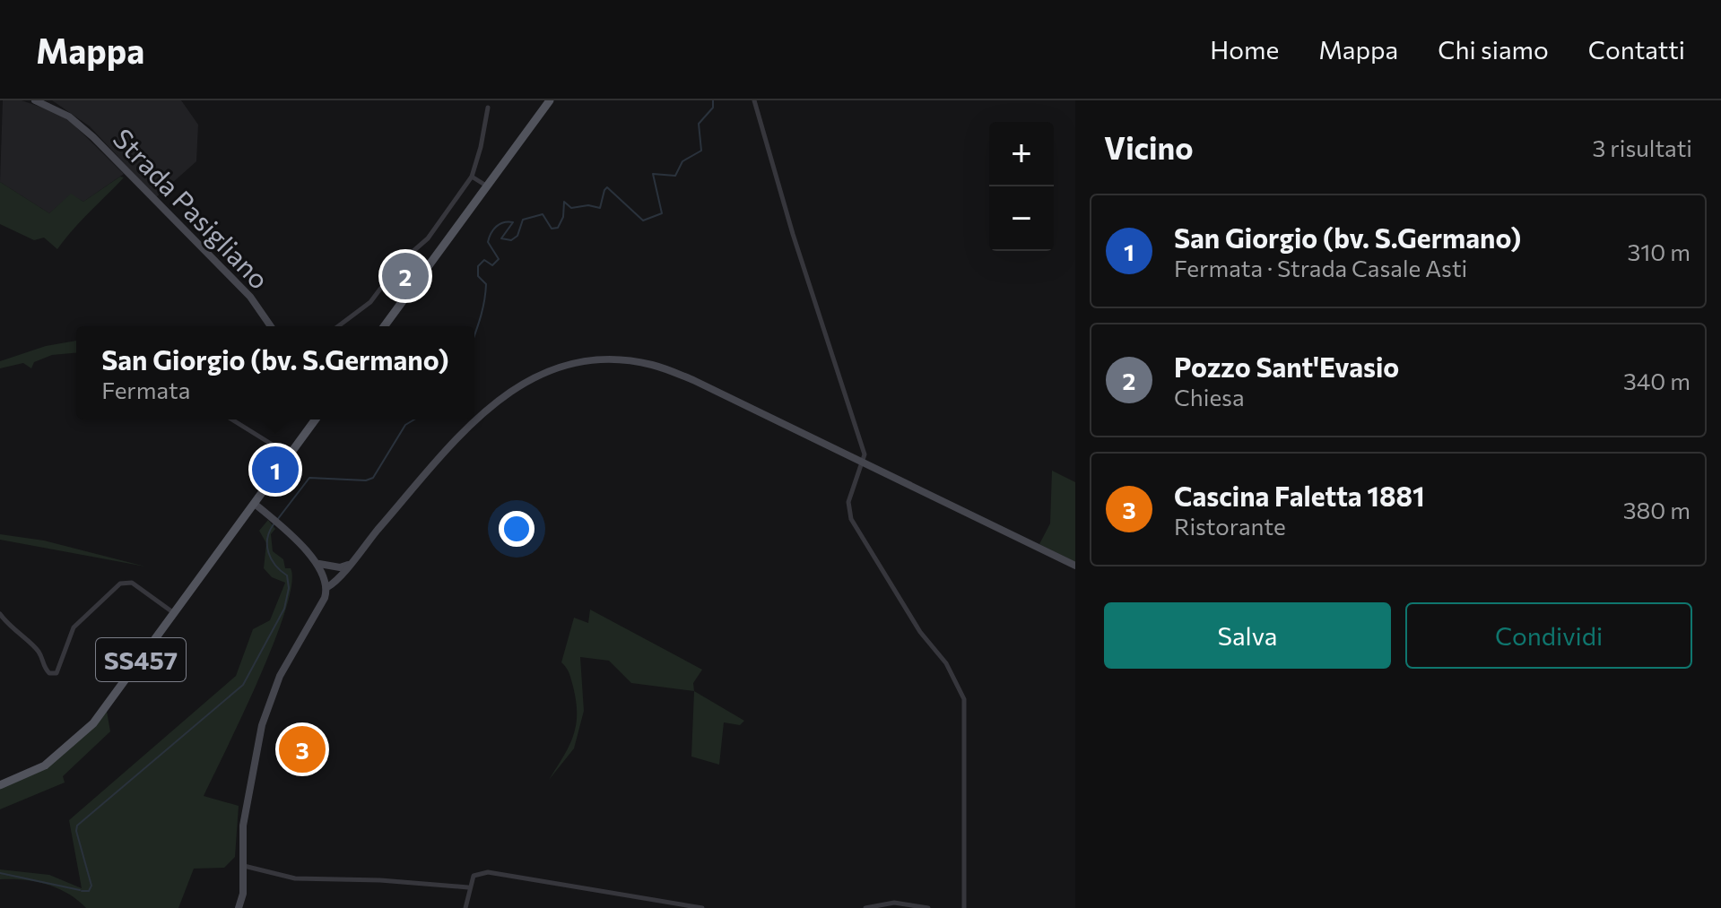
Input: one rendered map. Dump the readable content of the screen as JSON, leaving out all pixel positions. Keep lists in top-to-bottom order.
{
  "streets": {
    "main road": ["Strada Pasigliano", "SS457"]
  },
  "page": {
    "header": "Mappa",
    "nav": [
      "Home",
      "Mappa",
      "Chi siamo",
      "Contatti"
    ],
    "heading": ["Vicino", "3 risultati"],
    "map_buttons": ["+", "−"],
    "list": [
      {
        "mark": "1",
        "name": "San Giorgio (bv. S.Germano)",
        "note": "Fermata · Strada Casale Asti",
        "value": "310 m"
      },
      {
        "mark": "2",
        "name": "Pozzo Sant'Evasio",
        "note": "Chiesa",
        "value": "340 m"
      },
      {
        "mark": "3",
        "name": "Cascina Faletta 1881",
        "note": "Ristorante",
        "value": "380 m"
      }
    ],
    "pins": ["2", "1", "3"],
    "popup": ["San Giorgio (bv. S.Germano)", "Fermata"],
    "buttons": ["Salva", "Condividi"]
  }
}
